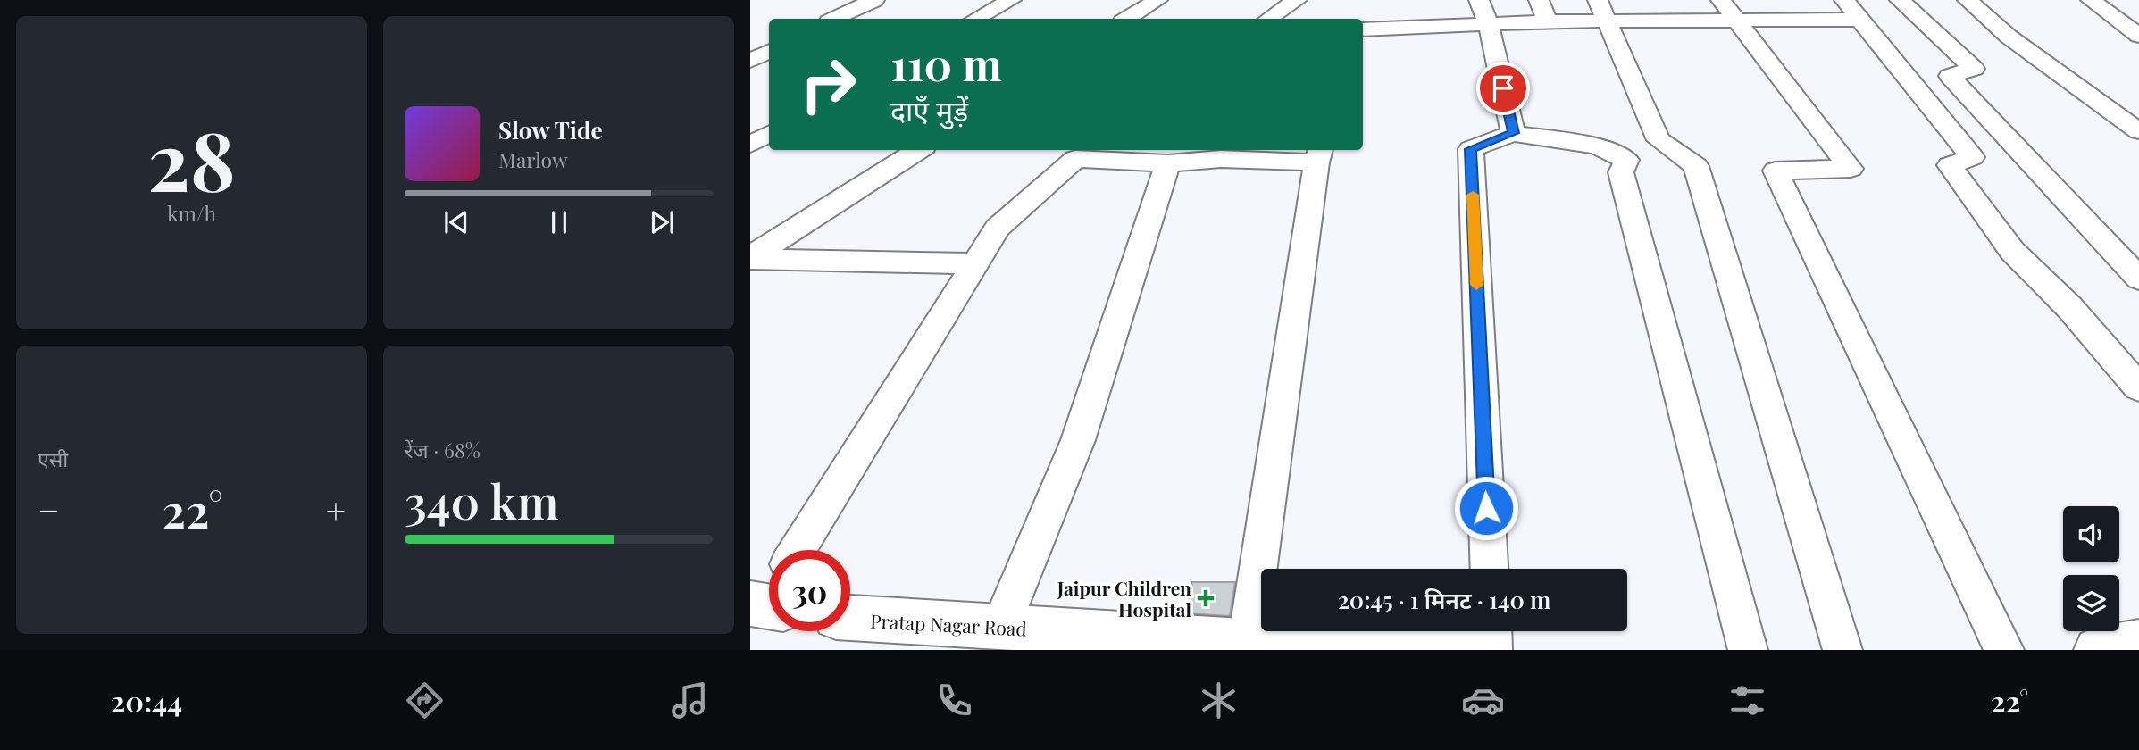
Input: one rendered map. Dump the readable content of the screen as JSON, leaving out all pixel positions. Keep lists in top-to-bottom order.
{
  "streets": {
    "street": ["Pratap Nagar Road"]
  },
  "places": {
    "health": ["Jaipur Children Hospital"]
  },
  "page": {
    "tile": [
      ["28", "km/h"],
      "एसी",
      ["रेंज · 68%", "340 km"]
    ],
    "turn": ["110 m", "दाएँ मुड़ें"],
    "song": ["Slow Tide", "Marlow"],
    "heat": ["−", "22°", "+"],
    "limit": "30",
    "trip": "20:45 · 1 मिनट · 140 m",
    "tabs": ["20:44", "22°"]
  }
}
